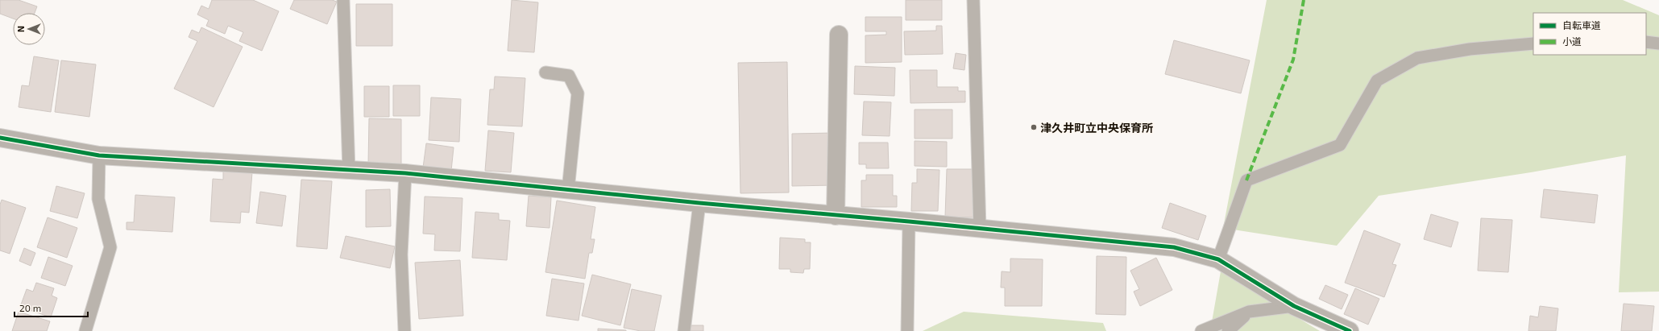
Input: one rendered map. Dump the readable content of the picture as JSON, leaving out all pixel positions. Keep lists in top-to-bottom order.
{
  "places": ["津久井町立中央保育所"],
  "legend": ["自転車道", "小道"],
  "scale_bar": "20 m",
  "north": "left"
}
